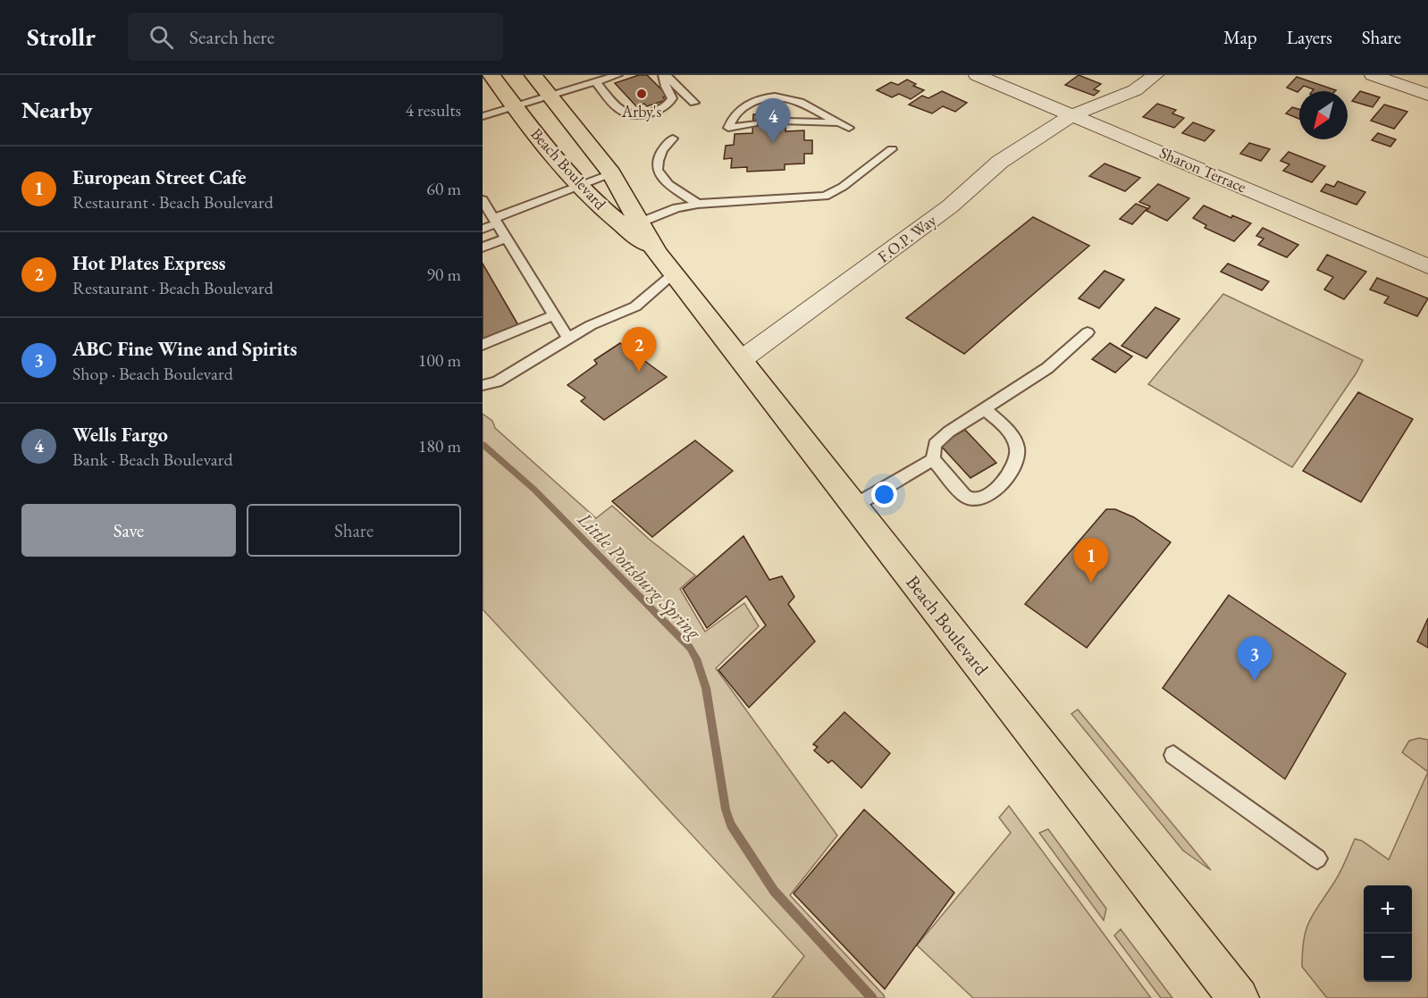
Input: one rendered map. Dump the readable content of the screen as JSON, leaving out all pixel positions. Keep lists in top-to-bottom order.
{
  "streets": {
    "highway": ["Beach Boulevard"],
    "street": ["Sharon Terrace", "F.O.P. Way"]
  },
  "crossings": [
    ["Beach Boulevard", "F.O.P. Way"],
    ["Sharon Terrace", "F.O.P. Way"]
  ],
  "water": ["Little Pottsburg Spring"],
  "places": ["Arby's"],
  "north": "bottom left",
  "page": {
    "header": "Strollr",
    "search": "Search here",
    "nav": ["Map", "Layers", "Share"],
    "heading": ["Nearby", "4 results"],
    "pins": [
      "4",
      "2",
      "1",
      "3"
    ],
    "list": [
      {
        "mark": "1",
        "name": "European Street Cafe",
        "note": "Restaurant · Beach Boulevard",
        "value": "60 m"
      },
      {
        "mark": "2",
        "name": "Hot Plates Express",
        "note": "Restaurant · Beach Boulevard",
        "value": "90 m"
      },
      {
        "mark": "3",
        "name": "ABC Fine Wine and Spirits",
        "note": "Shop · Beach Boulevard",
        "value": "100 m"
      },
      {
        "mark": "4",
        "name": "Wells Fargo",
        "note": "Bank · Beach Boulevard",
        "value": "180 m"
      }
    ],
    "buttons": ["Save", "Share"],
    "map_buttons": ["+", "−"]
  }
}
